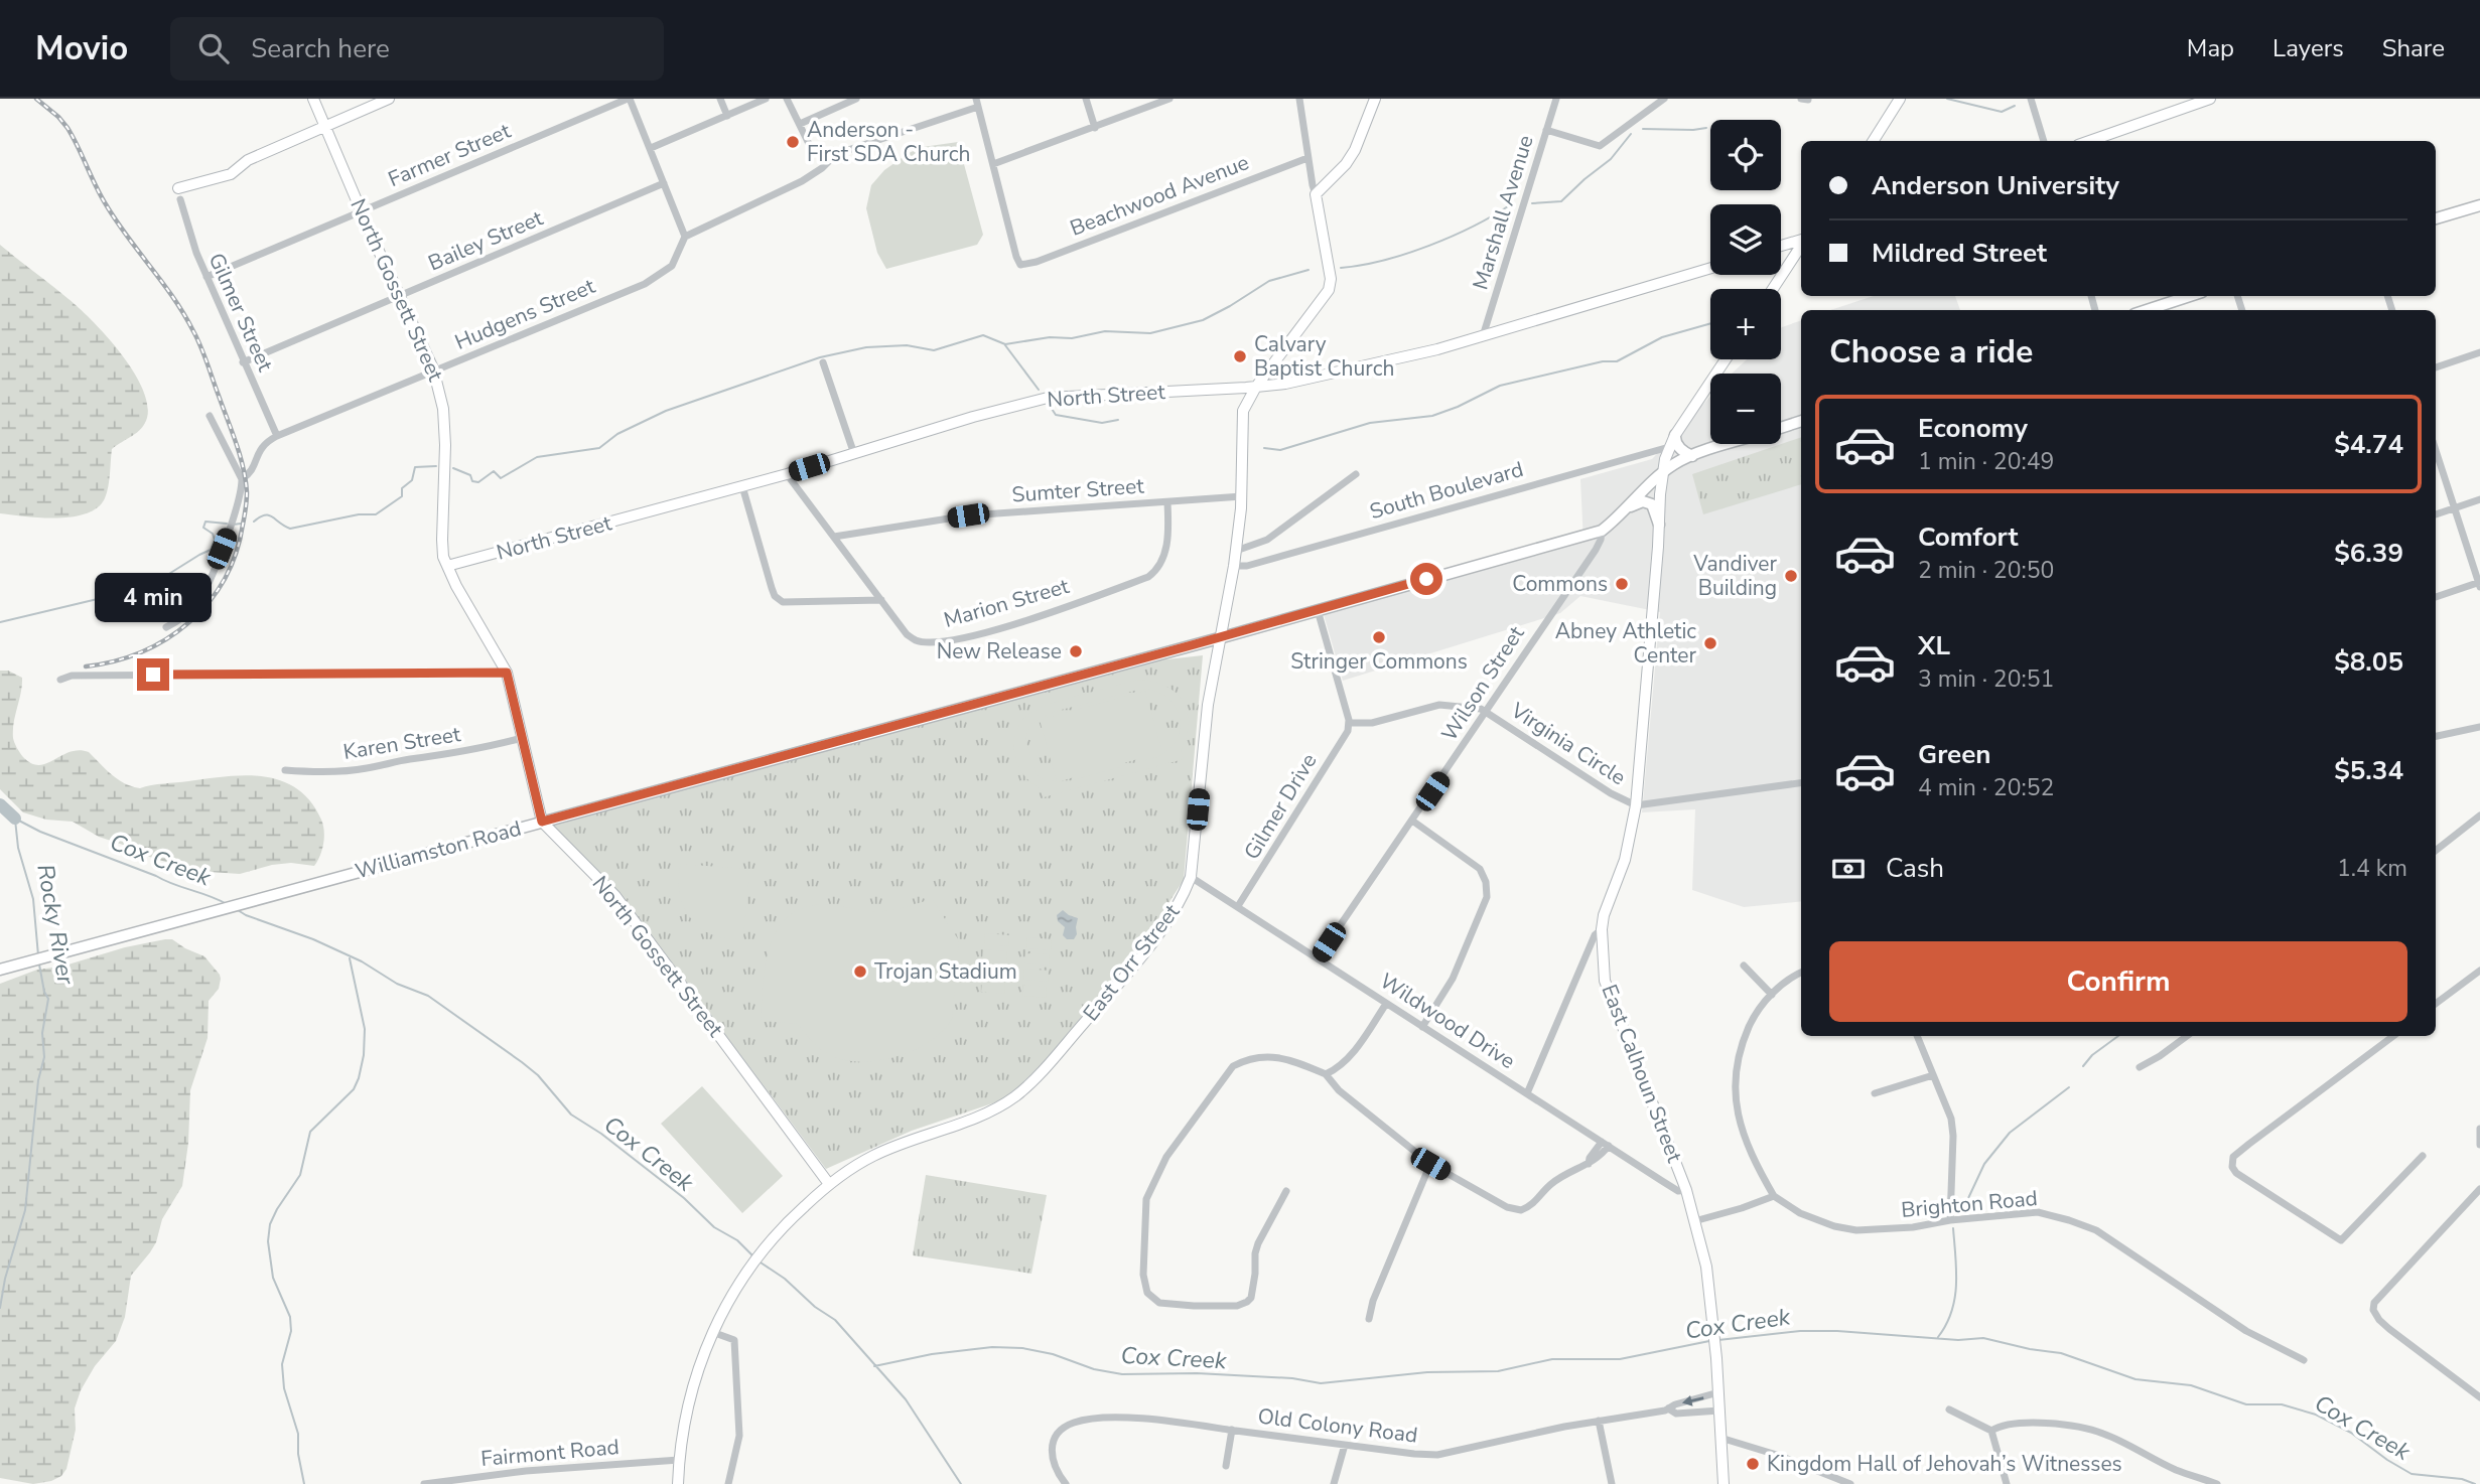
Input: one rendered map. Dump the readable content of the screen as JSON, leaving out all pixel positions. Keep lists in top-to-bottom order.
{
  "streets": {
    "main road": ["Williamston Road"],
    "street": [
      "Farmer Street",
      "Beachwood Avenue",
      "Marshall Avenue",
      "Bailey Street",
      "North Gossett Street",
      "Gilmer Street",
      "Hudgens Street",
      "North Street",
      "Sumter Street",
      "South Boulevard",
      "Marion Street",
      "Wilson Street",
      "Karen Street",
      "Virginia Circle",
      "Gilmer Drive",
      "East Orr Street",
      "Wildwood Drive",
      "East Calhoun Street",
      "Brighton Road",
      "Old Colony Road",
      "Fairmont Road"
    ]
  },
  "crossings": [
    ["Farmer Street", "North Gossett Street"],
    ["Farmer Street", "Gilmer Street"],
    ["Marshall Avenue", "North Street"],
    ["Bailey Street", "North Gossett Street"],
    ["Bailey Street", "Gilmer Street"],
    ["North Gossett Street", "Hudgens Street"],
    ["North Gossett Street", "North Street"],
    ["North Gossett Street", "Karen Street"],
    ["North Gossett Street", "Williamston Road"],
    ["North Gossett Street", "East Orr Street"],
    ["Gilmer Street", "Hudgens Street"],
    ["North Street", "Marion Street"],
    ["North Street", "East Orr Street"],
    ["Sumter Street", "Marion Street"],
    ["Sumter Street", "East Orr Street"],
    ["South Boulevard", "East Orr Street"],
    ["South Boulevard", "East Calhoun Street"],
    ["Wilson Street", "Virginia Circle"],
    ["Wilson Street", "Williamston Road"],
    ["Wilson Street", "Wildwood Drive"],
    ["Virginia Circle", "Gilmer Drive"],
    ["Virginia Circle", "East Calhoun Street"],
    ["Gilmer Drive", "Wildwood Drive"],
    ["Williamston Road", "East Orr Street"],
    ["Williamston Road", "East Calhoun Street"],
    ["East Orr Street", "Wildwood Drive"],
    ["East Orr Street", "Fairmont Road"],
    ["Wildwood Drive", "East Calhoun Street"],
    ["East Calhoun Street", "Old Colony Road"]
  ],
  "water": ["Cox Creek", "Rocky River"],
  "places": [
    "Anderson - First SDA Church",
    "Calvary Baptist Church",
    "Vandiver Building",
    "Commons",
    "Stringer Commons",
    "Abney Athletic Center",
    "New Release",
    "Trojan Stadium",
    "Kingdom Hall of Jehovah’s Witnesses"
  ],
  "page": {
    "header": "Movio",
    "search": "Search here",
    "nav": ["Map", "Layers", "Share"],
    "map_buttons": ["+", "−"],
    "banner": ["Anderson University", "Mildred Street"],
    "heading": "Choose a ride",
    "list": [
      {
        "name": "Economy",
        "note": "1 min · 20:49",
        "value": "$4.74"
      },
      {
        "name": "Comfort",
        "note": "2 min · 20:50",
        "value": "$6.39"
      },
      {
        "name": "XL",
        "note": "3 min · 20:51",
        "value": "$8.05"
      },
      {
        "name": "Green",
        "note": "4 min · 20:52",
        "value": "$5.34"
      }
    ],
    "bubble": "4 min",
    "pay": ["Cash", "1.4 km"],
    "buttons": "Confirm"
  }
}
